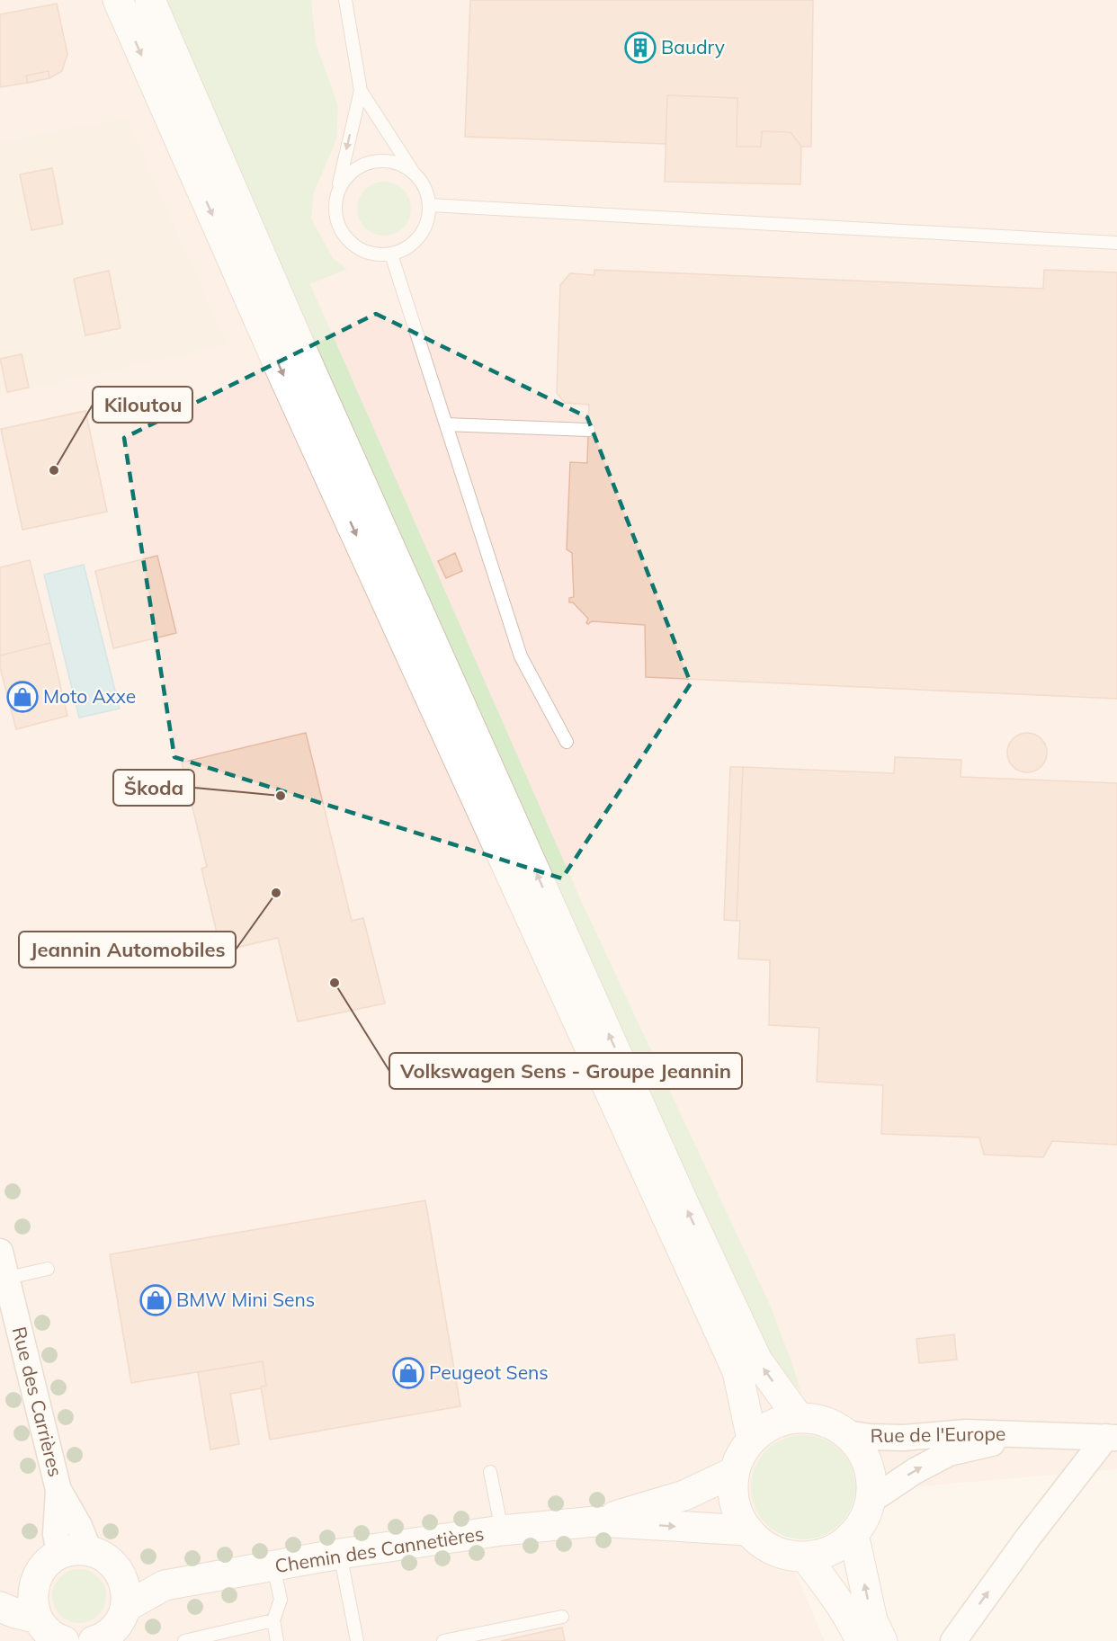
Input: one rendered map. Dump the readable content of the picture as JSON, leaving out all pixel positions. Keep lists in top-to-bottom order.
{
  "streets": {
    "main road": ["Chemin des Cannetières"],
    "street": ["Rue des Carrières", "Rue de l'Europe"]
  },
  "crossings": [
    ["Rue de l'Europe", "Chemin des Cannetières"]
  ],
  "places": {
    "building": ["Baudry"],
    "other": [
      "Kiloutou",
      "Škoda",
      "Jeannin Automobiles",
      "Volkswagen Sens - Groupe Jeannin"
    ],
    "shop": ["Moto Axxe", "BMW Mini Sens", "Peugeot Sens"]
  }
}
